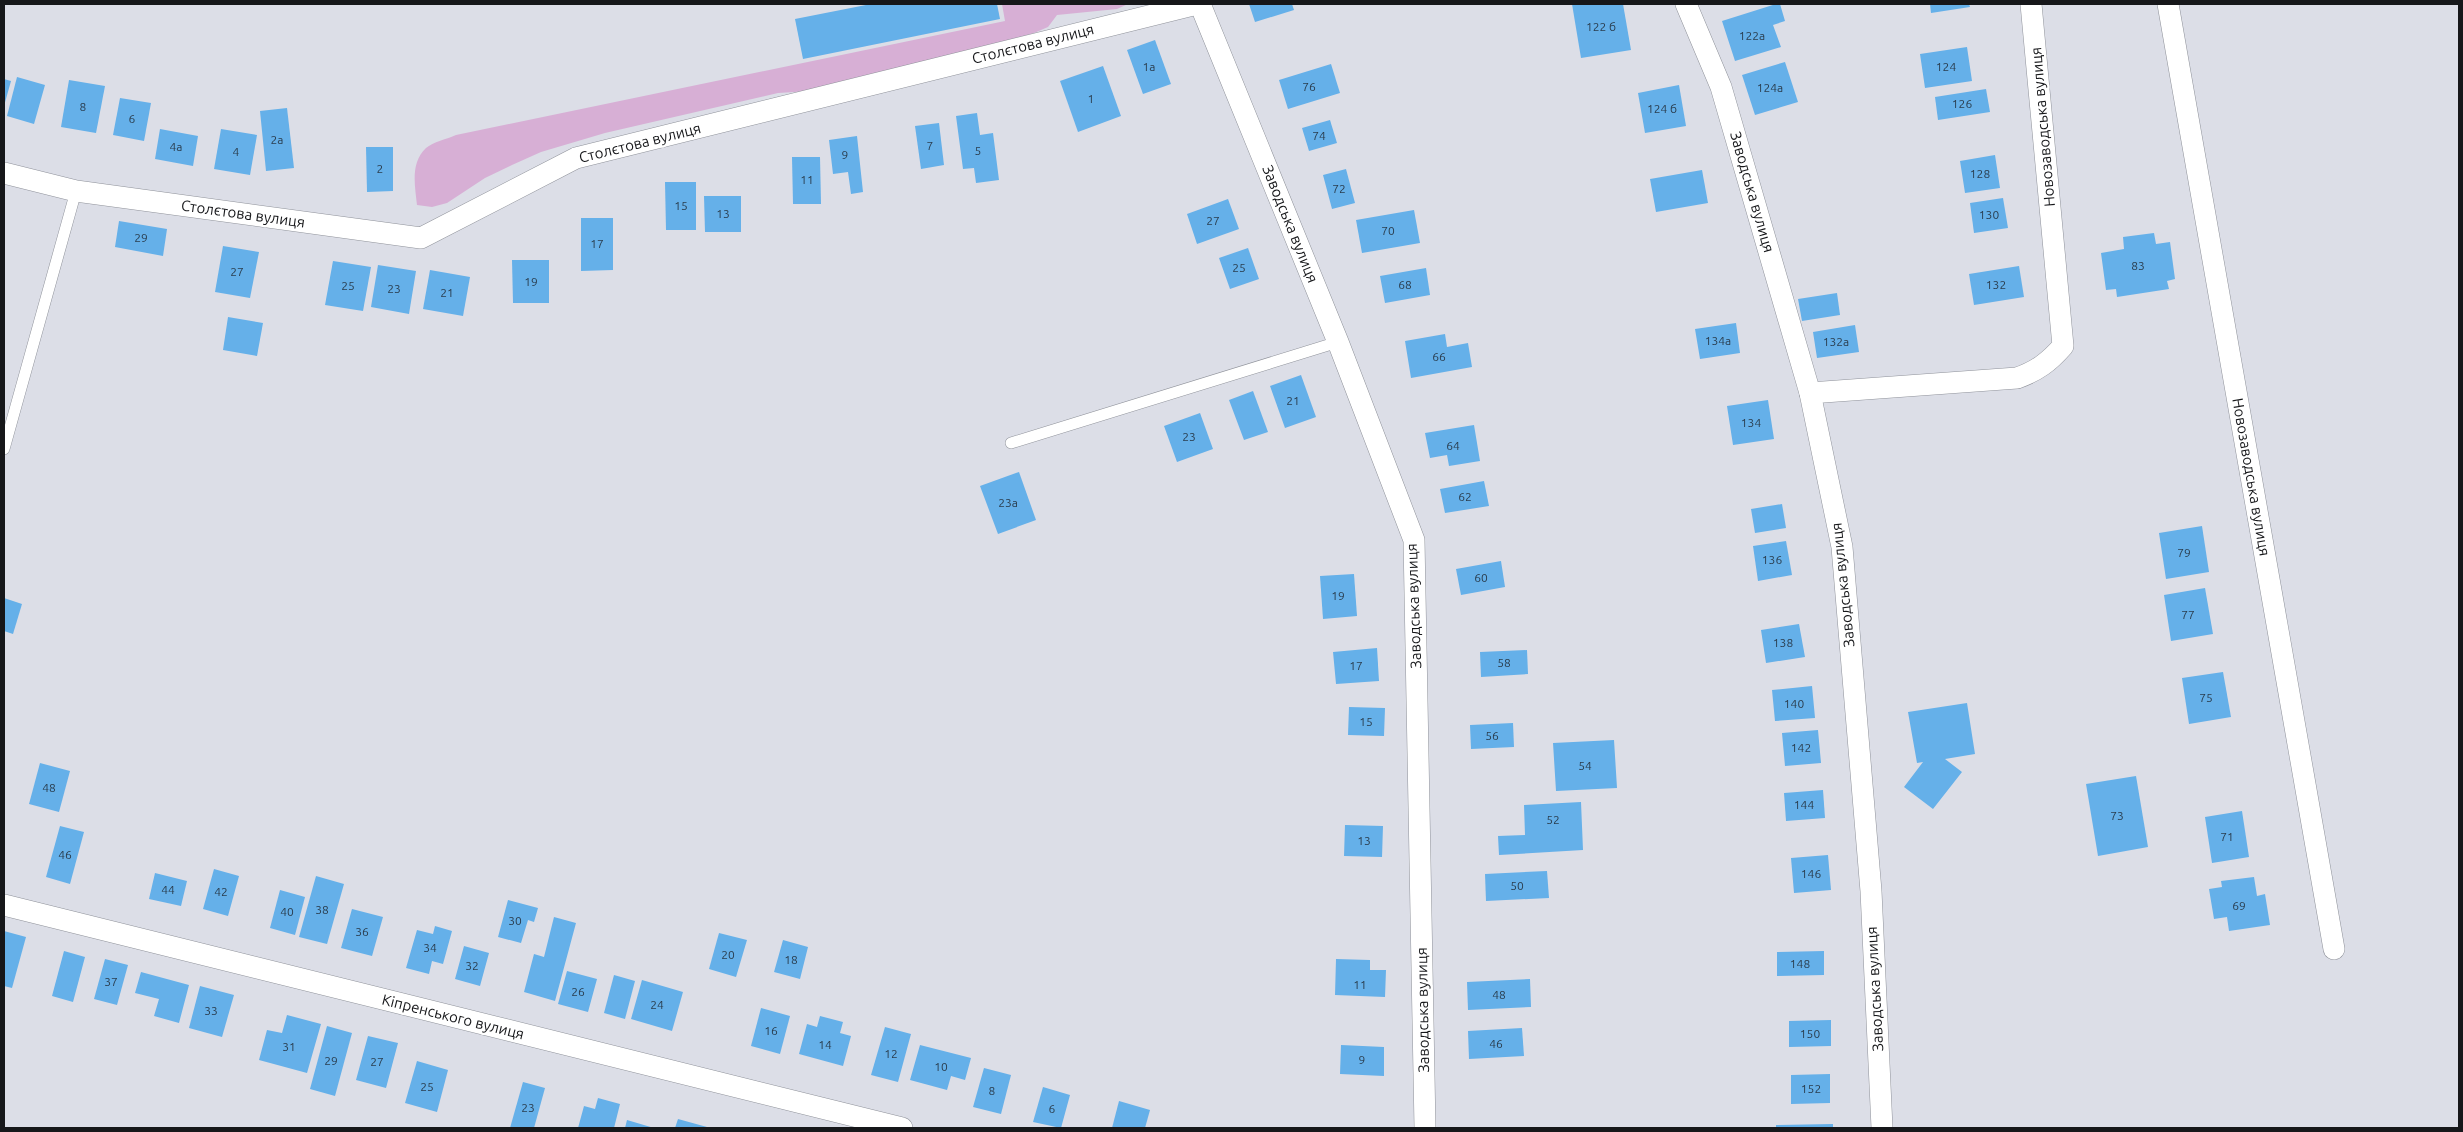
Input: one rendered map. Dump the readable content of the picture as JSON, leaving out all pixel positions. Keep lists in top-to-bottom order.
{
  "streets": {
    "street": [
      "Столєтова вулиця",
      "Новозаводська вулиця",
      "Заводська вулиця",
      "Кіпренського вулиця"
    ]
  },
  "crossings": [
    ["Столєтова вулиця", "Заводська вулиця"],
    ["Новозаводська вулиця", "Заводська вулиця"]
  ],
  "house_numbers": [
    "122 б",
    "122а",
    "1а",
    "124",
    "76",
    "124а",
    "1",
    "126",
    "8",
    "124 б",
    "6",
    "74",
    "2а",
    "7",
    "4а",
    "5",
    "4",
    "9",
    "2",
    "128",
    "11",
    "72",
    "15",
    "13",
    "130",
    "27",
    "70",
    "29",
    "17",
    "83",
    "25",
    "27",
    "19",
    "68",
    "132",
    "25",
    "23",
    "21",
    "134а",
    "132а",
    "66",
    "21",
    "134",
    "23",
    "64",
    "62",
    "23а",
    "79",
    "136",
    "60",
    "19",
    "77",
    "138",
    "58",
    "17",
    "75",
    "140",
    "15",
    "56",
    "142",
    "54",
    "48",
    "144",
    "73",
    "52",
    "71",
    "13",
    "46",
    "146",
    "50",
    "44",
    "42",
    "69",
    "38",
    "40",
    "30",
    "36",
    "34",
    "20",
    "18",
    "148",
    "32",
    "37",
    "11",
    "26",
    "48",
    "24",
    "33",
    "16",
    "150",
    "46",
    "14",
    "31",
    "12",
    "9",
    "29",
    "27",
    "10",
    "25",
    "152",
    "8",
    "23",
    "6"
  ]
}
